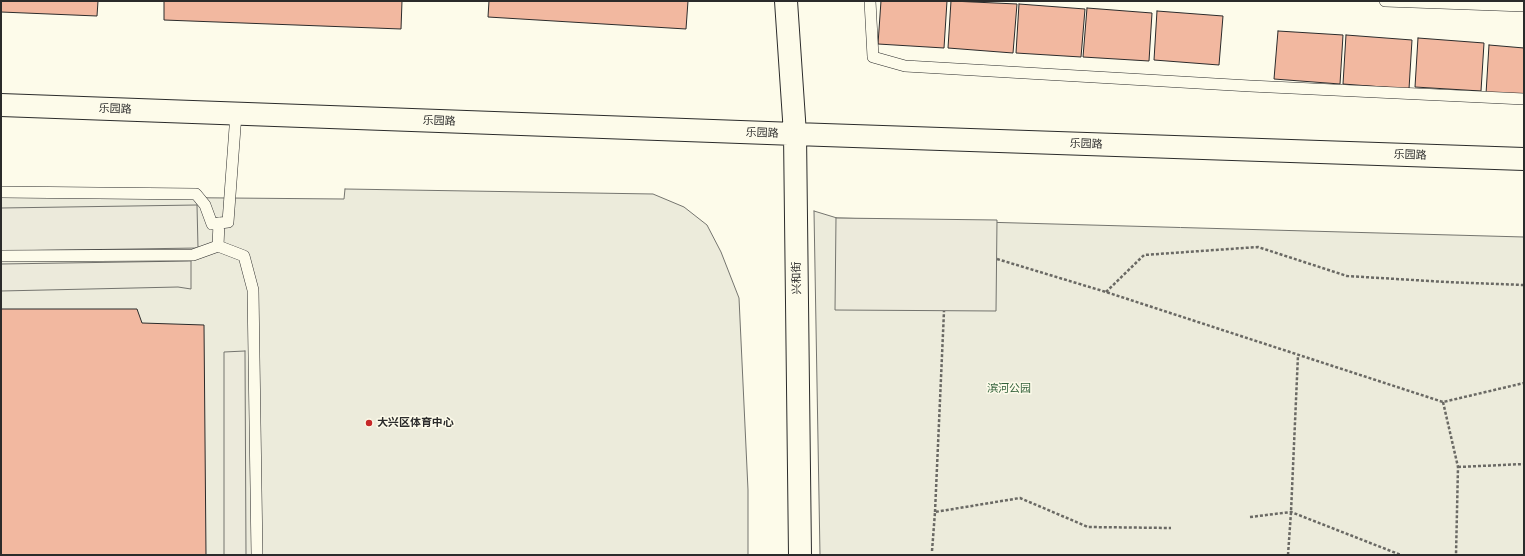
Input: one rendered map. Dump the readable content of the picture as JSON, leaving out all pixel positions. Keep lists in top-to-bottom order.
{
  "streets": {
    "street": ["乐园路", "兴和街"]
  },
  "crossings": [
    ["乐园路", "兴和街"]
  ],
  "parks": ["滨河公园"],
  "places": ["大兴区体育中心"]
}
